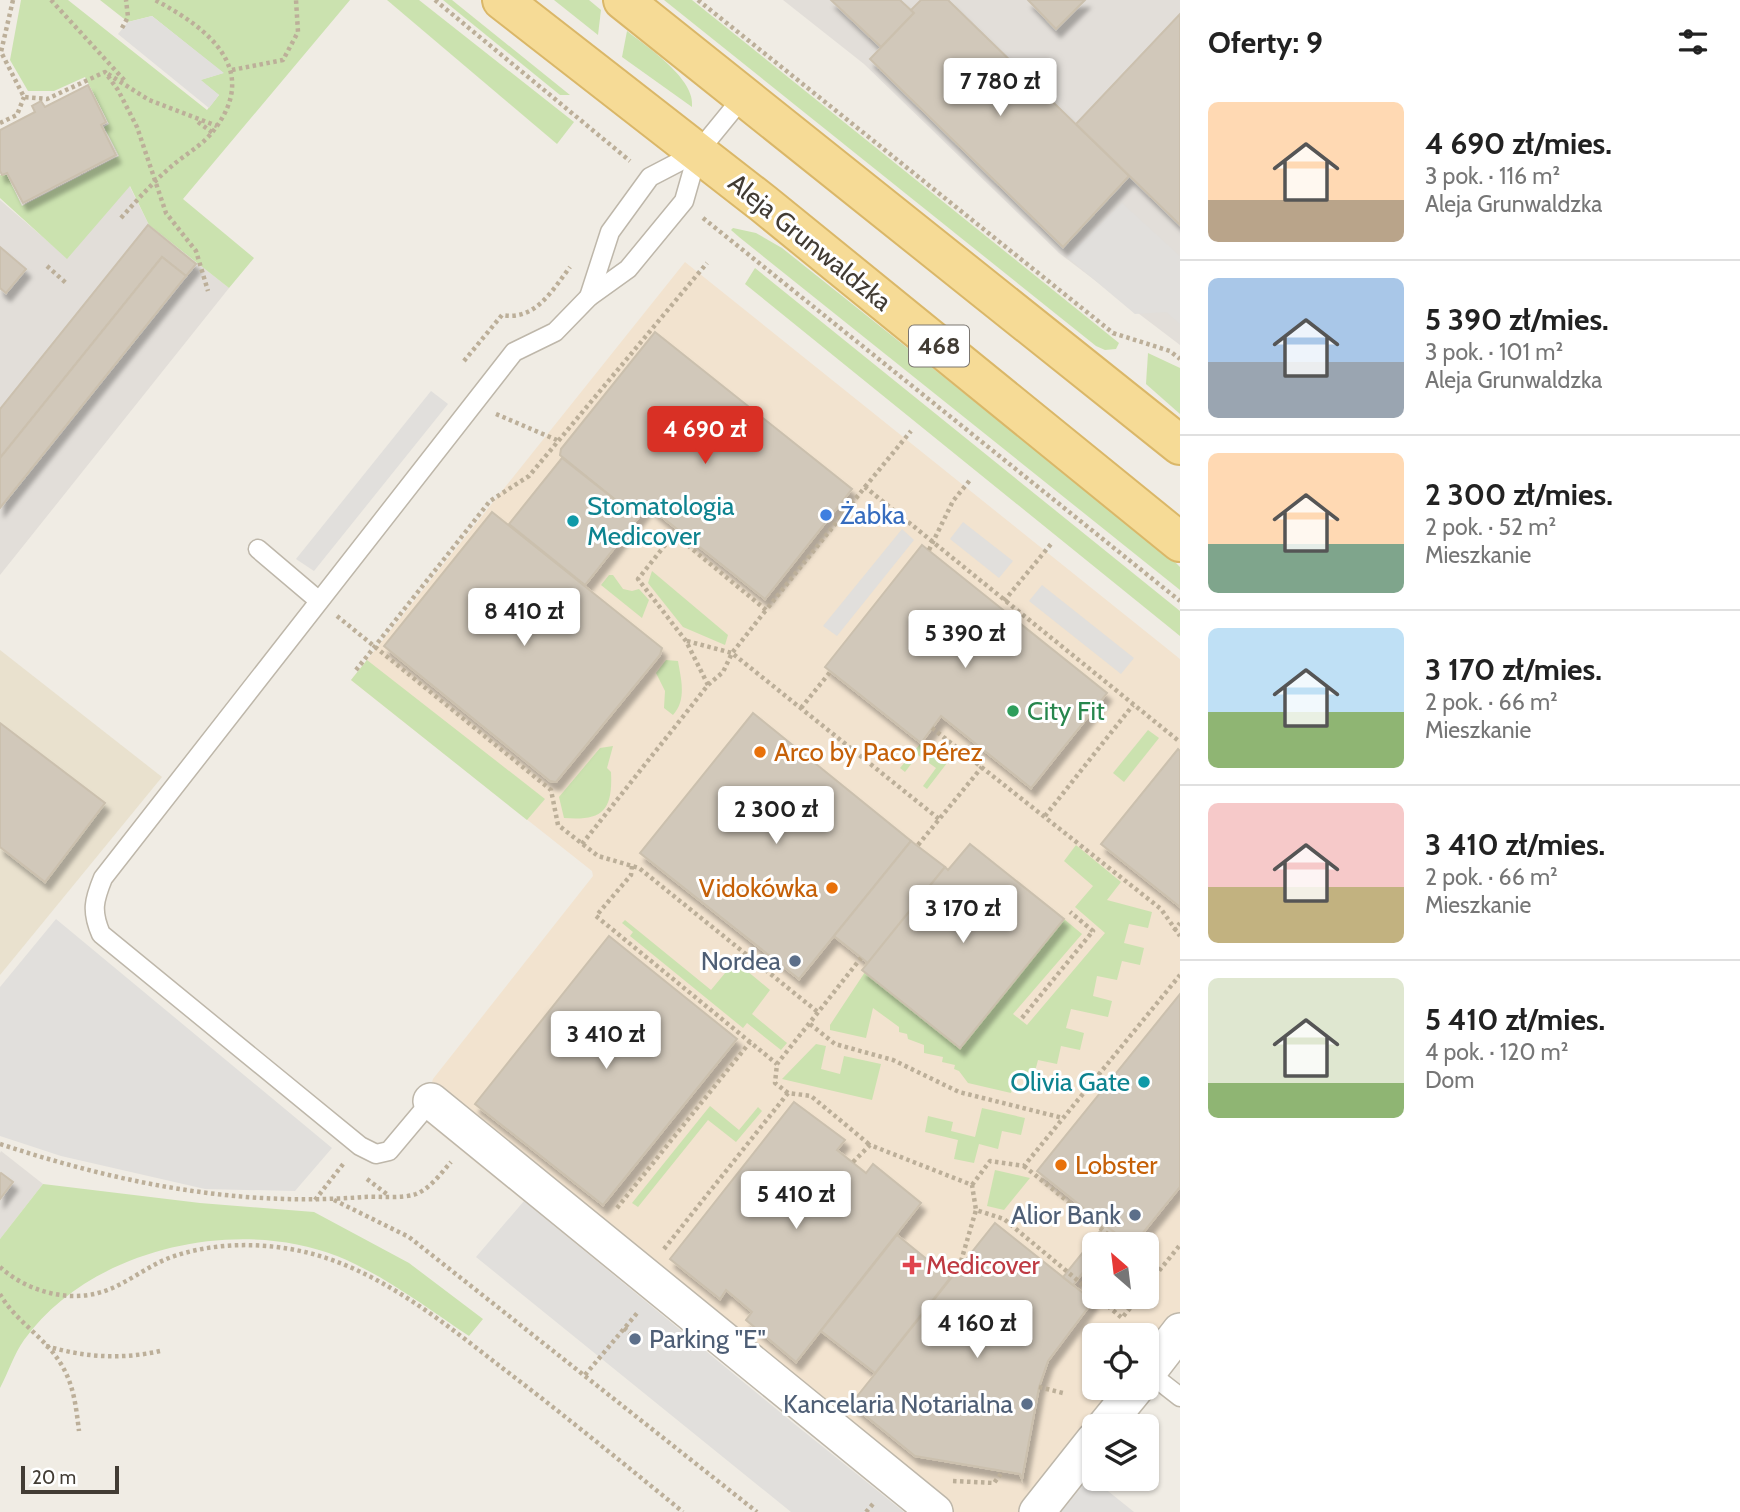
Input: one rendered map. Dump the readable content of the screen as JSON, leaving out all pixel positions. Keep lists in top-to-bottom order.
{
  "streets": {
    "main road": ["Aleja Grunwaldzka", "468"]
  },
  "places": {
    "other": [
      "Żabka",
      "Stomatologia Medicover",
      "City Fit",
      "Arco by Paco Pérez",
      "Vidokówka",
      "Nordea",
      "Olivia Gate",
      "Lobster",
      "Alior Bank",
      "Parking \"E\"",
      "Kancelaria Notarialna"
    ],
    "health": ["Medicover"]
  },
  "scale_bar": "20 m",
  "north": "top left",
  "page": {
    "heading": "Oferty: 9",
    "price": [
      "7 780 zł",
      "4 690 zł",
      "8 410 zł",
      "5 390 zł",
      "2 300 zł",
      "3 170 zł",
      "3 410 zł",
      "5 410 zł",
      "4 160 zł"
    ],
    "list": [
      {
        "name": "4 690 zł/mies.",
        "note": "3 pok. · 116 m² · Aleja Grunwaldzka"
      },
      {
        "name": "5 390 zł/mies.",
        "note": "3 pok. · 101 m² · Aleja Grunwaldzka"
      },
      {
        "name": "2 300 zł/mies.",
        "note": "2 pok. · 52 m² · Mieszkanie"
      },
      {
        "name": "3 170 zł/mies.",
        "note": "2 pok. · 66 m² · Mieszkanie"
      },
      {
        "name": "3 410 zł/mies.",
        "note": "2 pok. · 66 m² · Mieszkanie"
      },
      {
        "name": "5 410 zł/mies.",
        "note": "4 pok. · 120 m² · Dom"
      }
    ],
    "scale": "20 m"
  }
}
